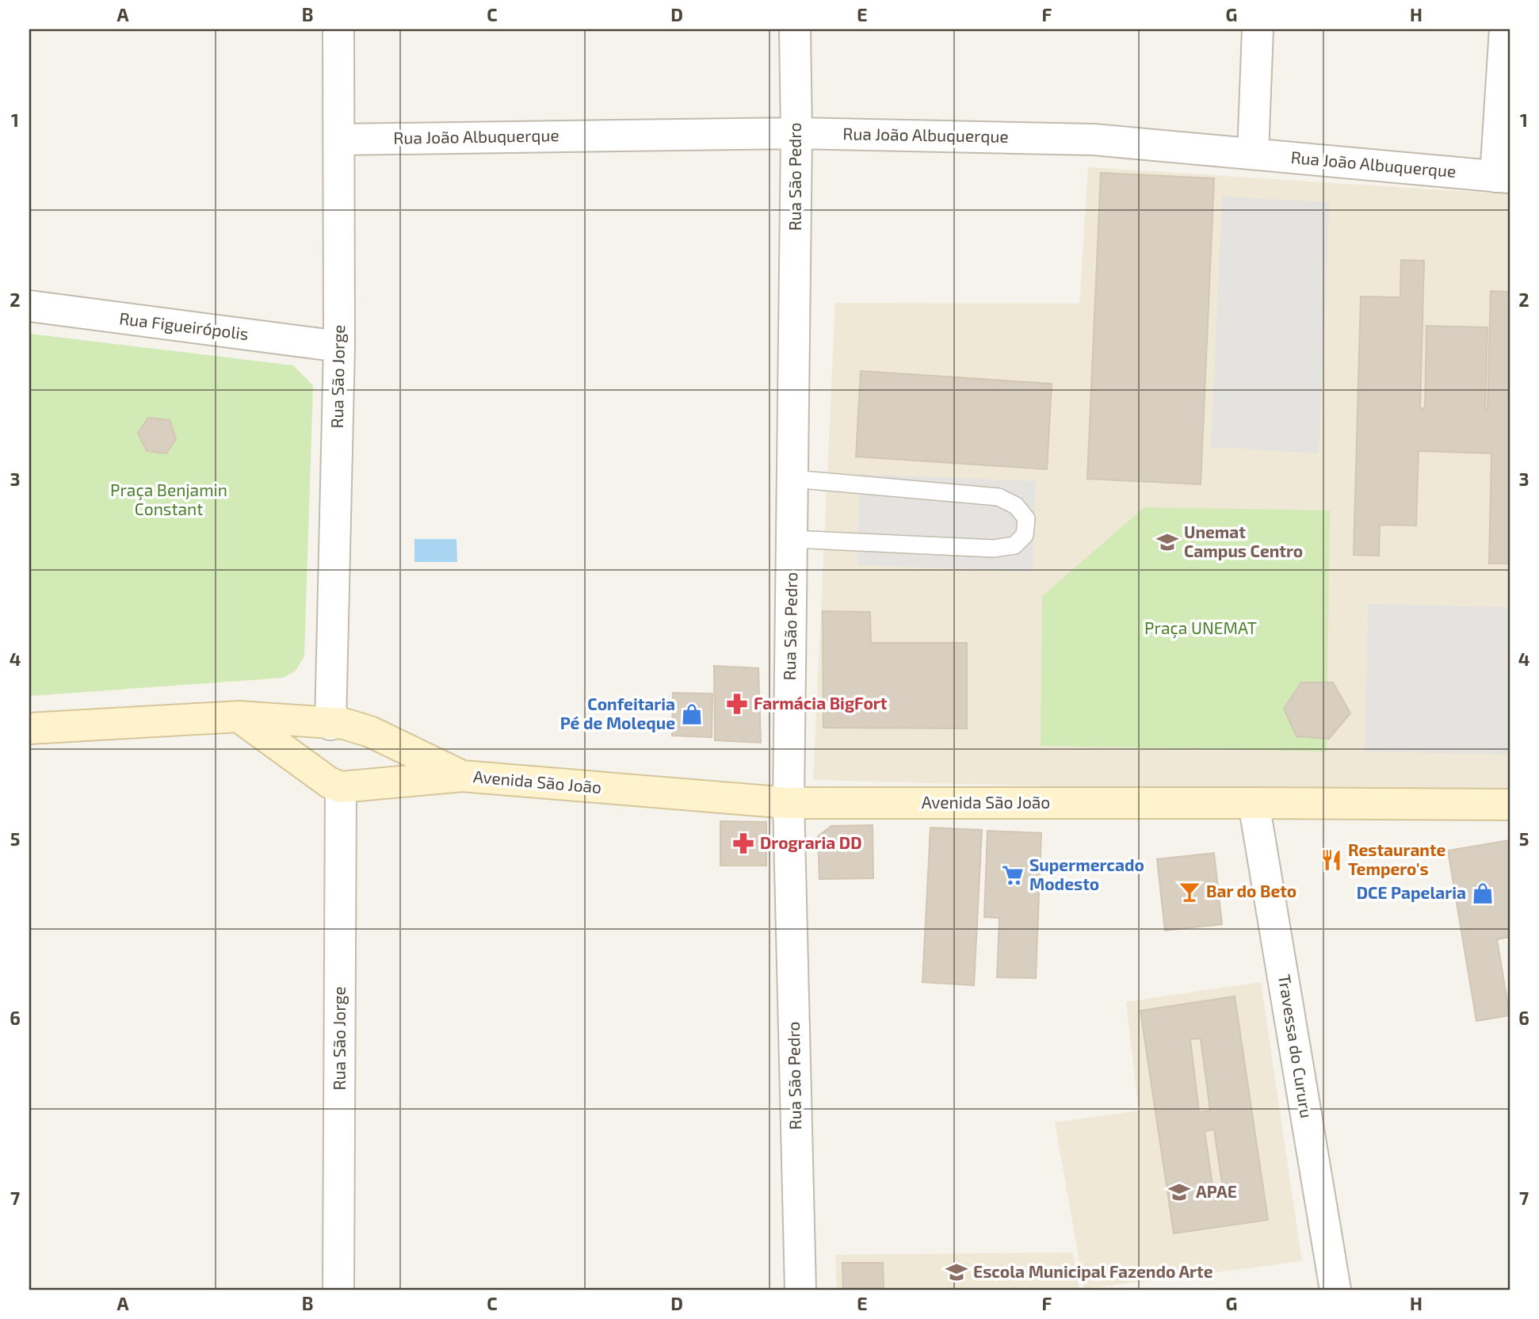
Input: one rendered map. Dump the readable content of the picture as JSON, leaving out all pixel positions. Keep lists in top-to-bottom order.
{
  "streets": {
    "main road": ["Avenida São João"],
    "street": [
      "Rua João Albuquerque",
      "Rua São Pedro",
      "Rua Figueirópolis",
      "Rua São Jorge",
      "Travessa do Cururu"
    ]
  },
  "crossings": [
    ["Rua João Albuquerque", "Rua São Pedro"],
    ["Rua João Albuquerque", "Rua São Jorge"],
    ["Rua São Pedro", "Avenida São João"],
    ["Rua Figueirópolis", "Rua São Jorge"],
    ["Rua São Jorge", "Avenida São João"],
    ["Avenida São João", "Travessa do Cururu"]
  ],
  "parks": ["Praça Benjamin Constant", "Praça UNEMAT"],
  "places": {
    "school or university": ["Unemat Campus Centro", "APAE", "Escola Municipal Fazendo Arte"],
    "pharmacy": ["Farmácia BigFort", "Drograria DD"],
    "shop": ["Confeitaria Pé de Moleque", "DCE Papelaria"],
    "restaurant": ["Restaurante Tempero's"],
    "supermarket": ["Supermercado Modesto"],
    "bar": ["Bar do Beto"]
  },
  "grid": {
    "columns": [
      "A",
      "B",
      "C",
      "D",
      "E",
      "F",
      "G",
      "H"
    ],
    "rows": [
      "1",
      "2",
      "3",
      "4",
      "5",
      "6",
      "7"
    ]
  }
}
